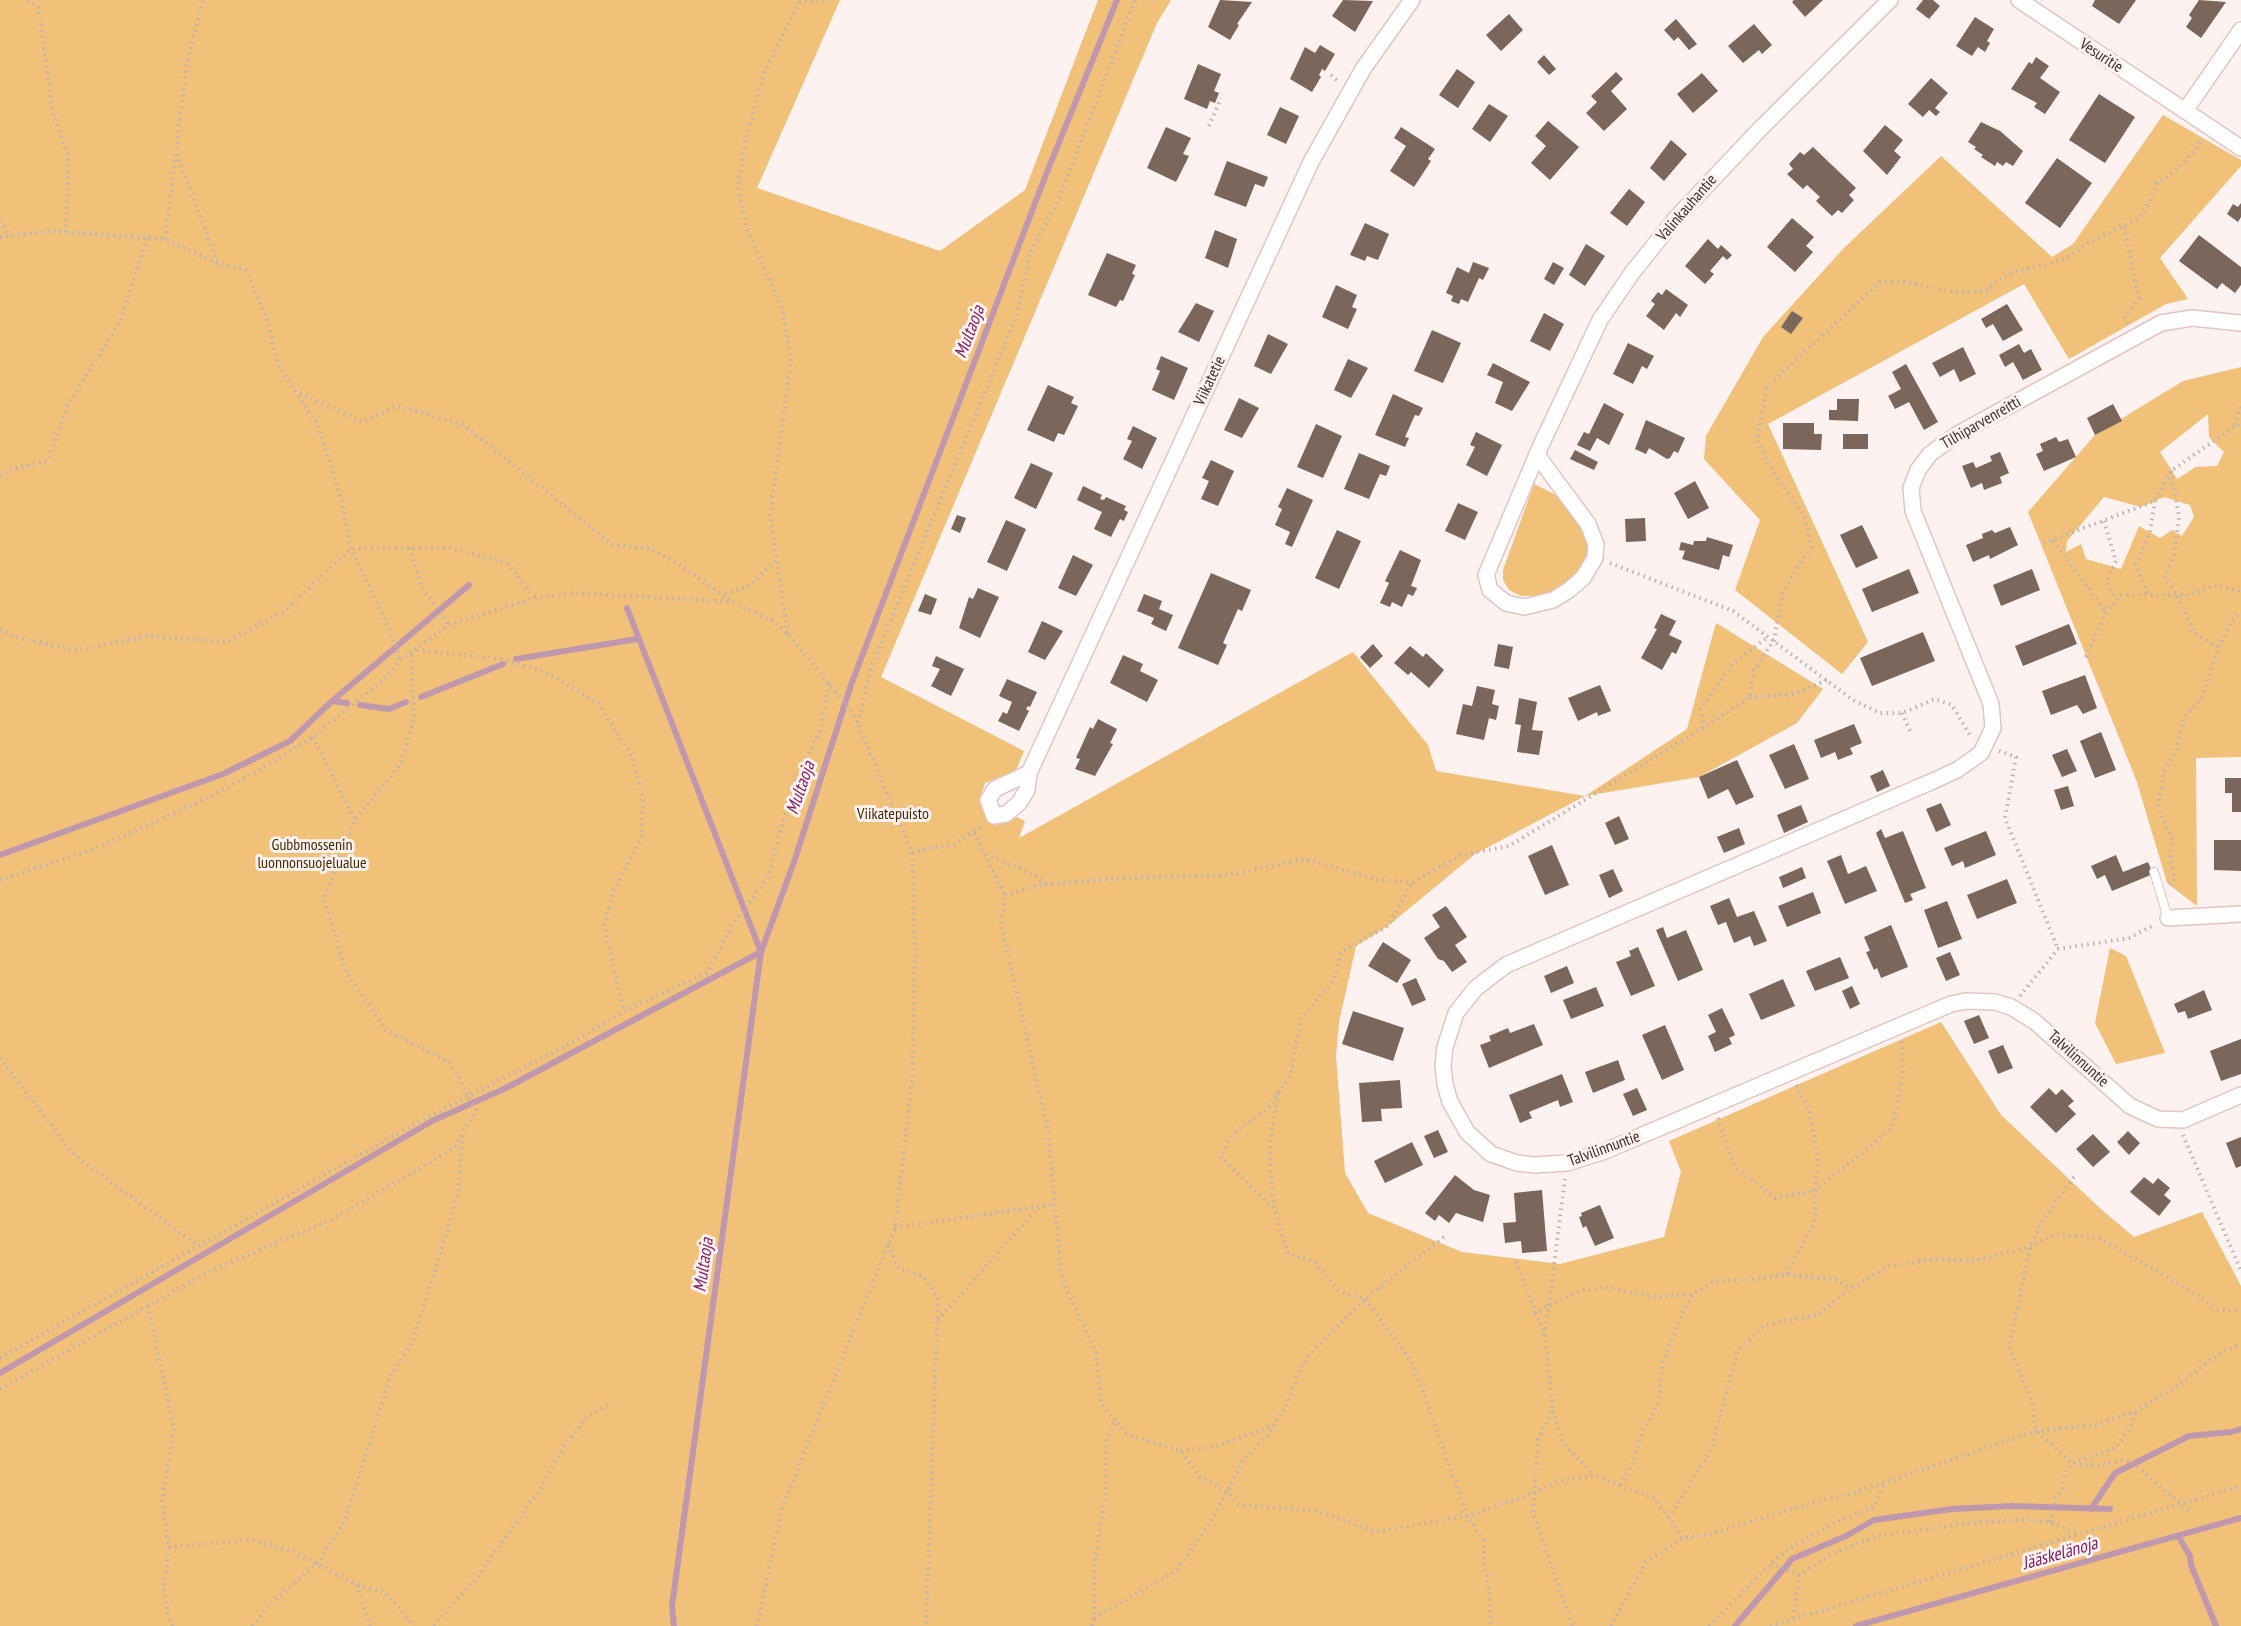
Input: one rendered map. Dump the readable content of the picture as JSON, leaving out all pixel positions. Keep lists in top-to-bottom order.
{
  "streets": {
    "street": [
      "Vesuritie",
      "Valinkauhantie",
      "Viikatetie",
      "Tilhiparvenreitti",
      "Talvilinnuntie"
    ]
  },
  "crossings": [
    ["Tilhiparvenreitti", "Talvilinnuntie"]
  ],
  "water": ["Multaoja", "Jääskelänoja"],
  "parks": ["Viikatepuisto", "Gubbmossenin luonnonsuojelualue"]
}
